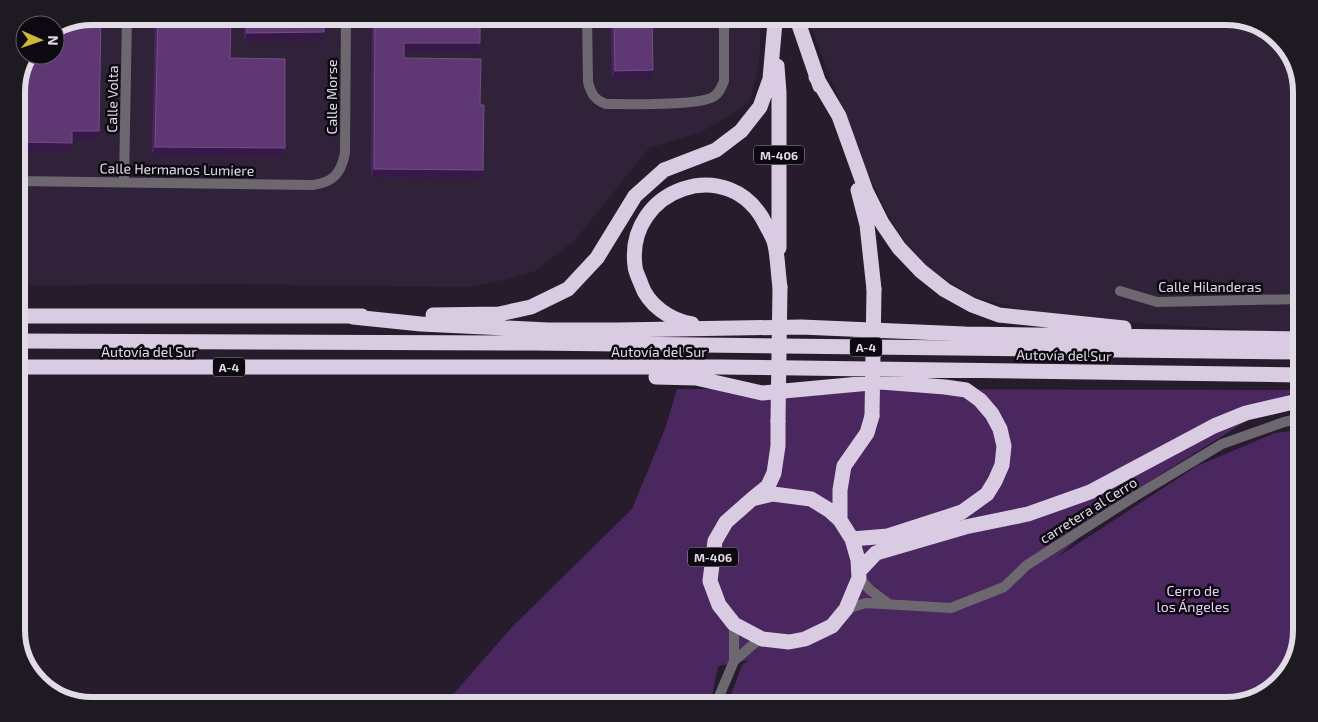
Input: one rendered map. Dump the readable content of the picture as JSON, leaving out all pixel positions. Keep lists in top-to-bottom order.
{
  "streets": {
    "highway": ["M-406", "A-4", "Autovía del Sur"],
    "street": [
      "Calle Morse",
      "Calle Volta",
      "Calle Hermanos Lumiere",
      "Calle Hilanderas",
      "carretera al Cerro"
    ]
  },
  "crossings": [
    ["Calle Morse", "Calle Hermanos Lumiere"],
    ["Calle Volta", "Calle Hermanos Lumiere"],
    ["M-406", "carretera al Cerro"]
  ],
  "parks": ["Cerro de los Ángeles"],
  "north": "right"
}
